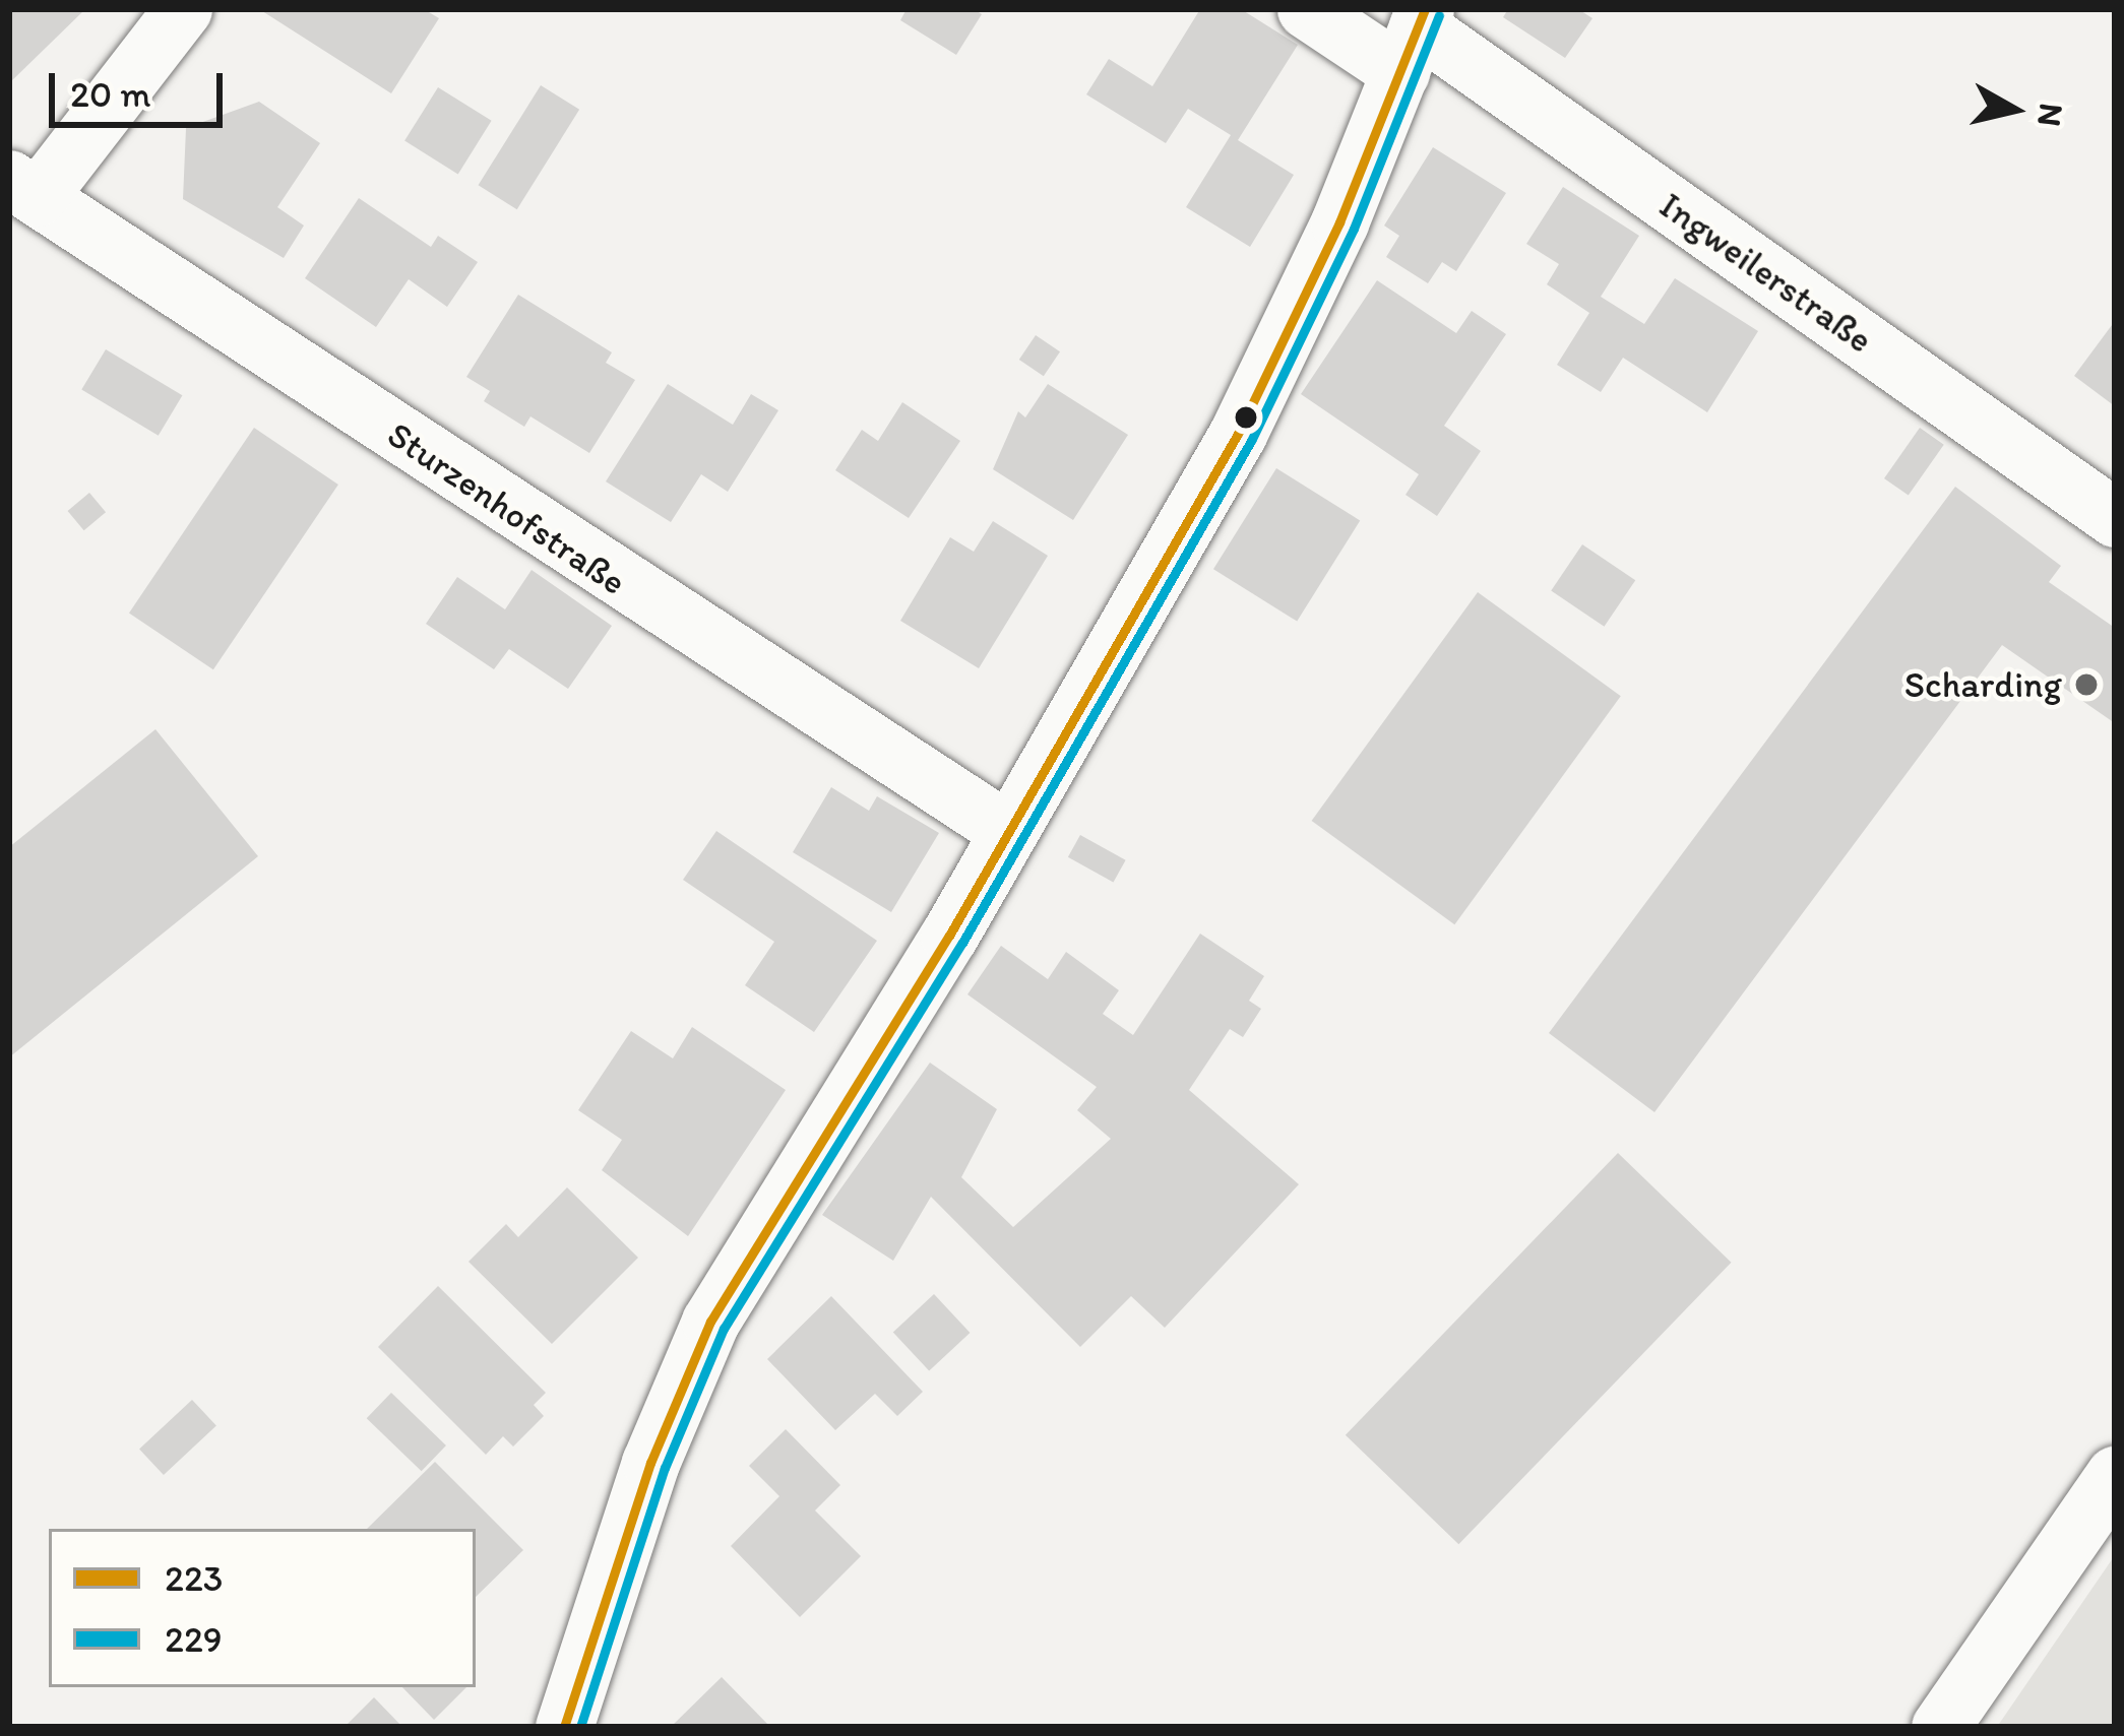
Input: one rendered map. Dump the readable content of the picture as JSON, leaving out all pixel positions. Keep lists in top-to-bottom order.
{
  "streets": {
    "street": ["Ingweilerstraße", "Sturzenhofstraße"]
  },
  "places": ["Scharding"],
  "lines": ["transit line 223", "transit line 229"],
  "legend": ["223", "229"],
  "scale_bar": "20 m",
  "north": "right"
}
